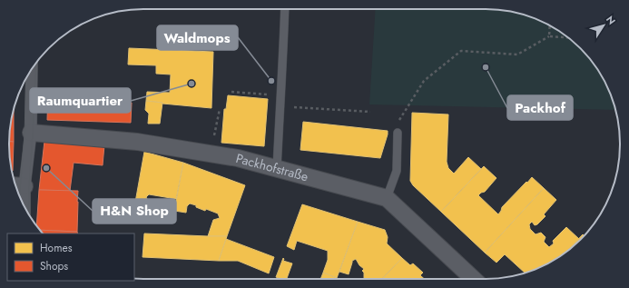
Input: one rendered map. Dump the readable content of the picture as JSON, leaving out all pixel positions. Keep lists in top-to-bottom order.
{
  "streets": {
    "street": ["Packhofstraße"]
  },
  "places": [
    "Packhof",
    "Waldmops",
    "Raumquartier",
    "H&N Shop"
  ],
  "legend": ["Homes", "Shops"],
  "north": "top right"
}
